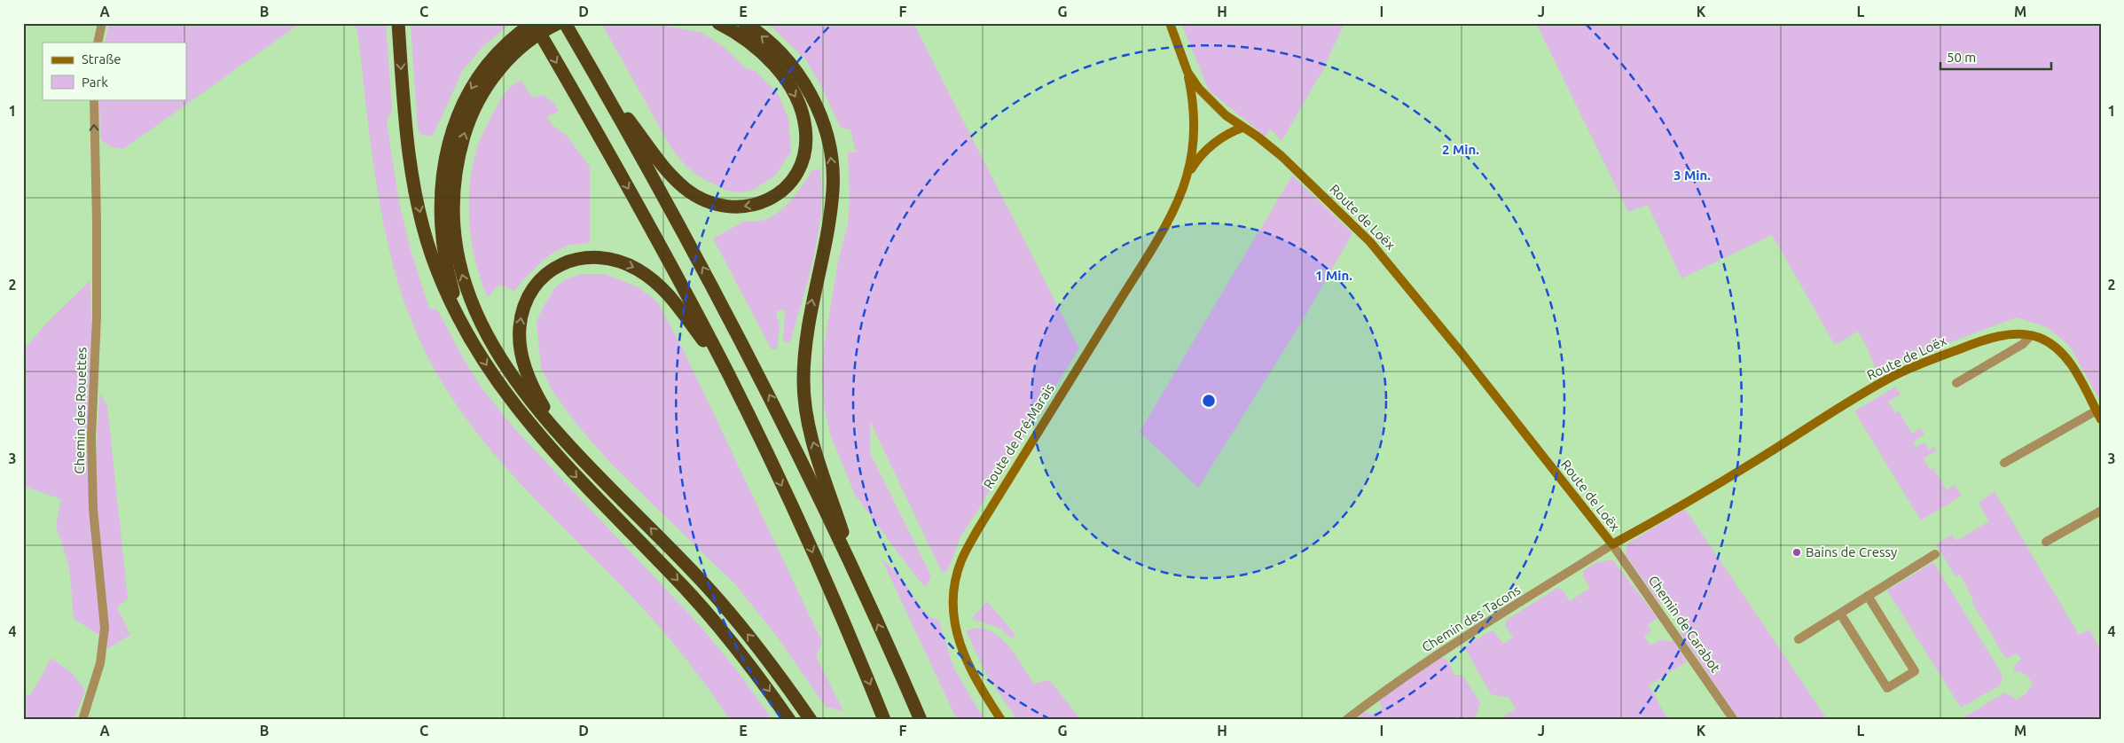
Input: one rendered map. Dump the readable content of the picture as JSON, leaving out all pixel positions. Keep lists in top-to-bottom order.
{
  "streets": {
    "street": [
      "Route de Loëx",
      "Chemin des Rouettes",
      "Route de Pré-Marais",
      "Chemin des Tacons",
      "Chemin de Carabot"
    ]
  },
  "crossings": [
    ["Route de Loëx", "Chemin des Tacons"],
    ["Route de Loëx", "Chemin de Carabot"],
    ["Chemin des Tacons", "Chemin de Carabot"]
  ],
  "one_way": ["Chemin des Rouettes"],
  "places": ["Bains de Cressy"],
  "legend": ["Straße", "Park"],
  "scale_bar": "50 m",
  "grid": {
    "columns": [
      "A",
      "B",
      "C",
      "D",
      "E",
      "F",
      "G",
      "H",
      "I",
      "J",
      "K",
      "L",
      "M"
    ],
    "rows": [
      "1",
      "2",
      "3",
      "4"
    ]
  },
  "rings": ["2 Min.", "3 Min.", "1 Min."]
}
